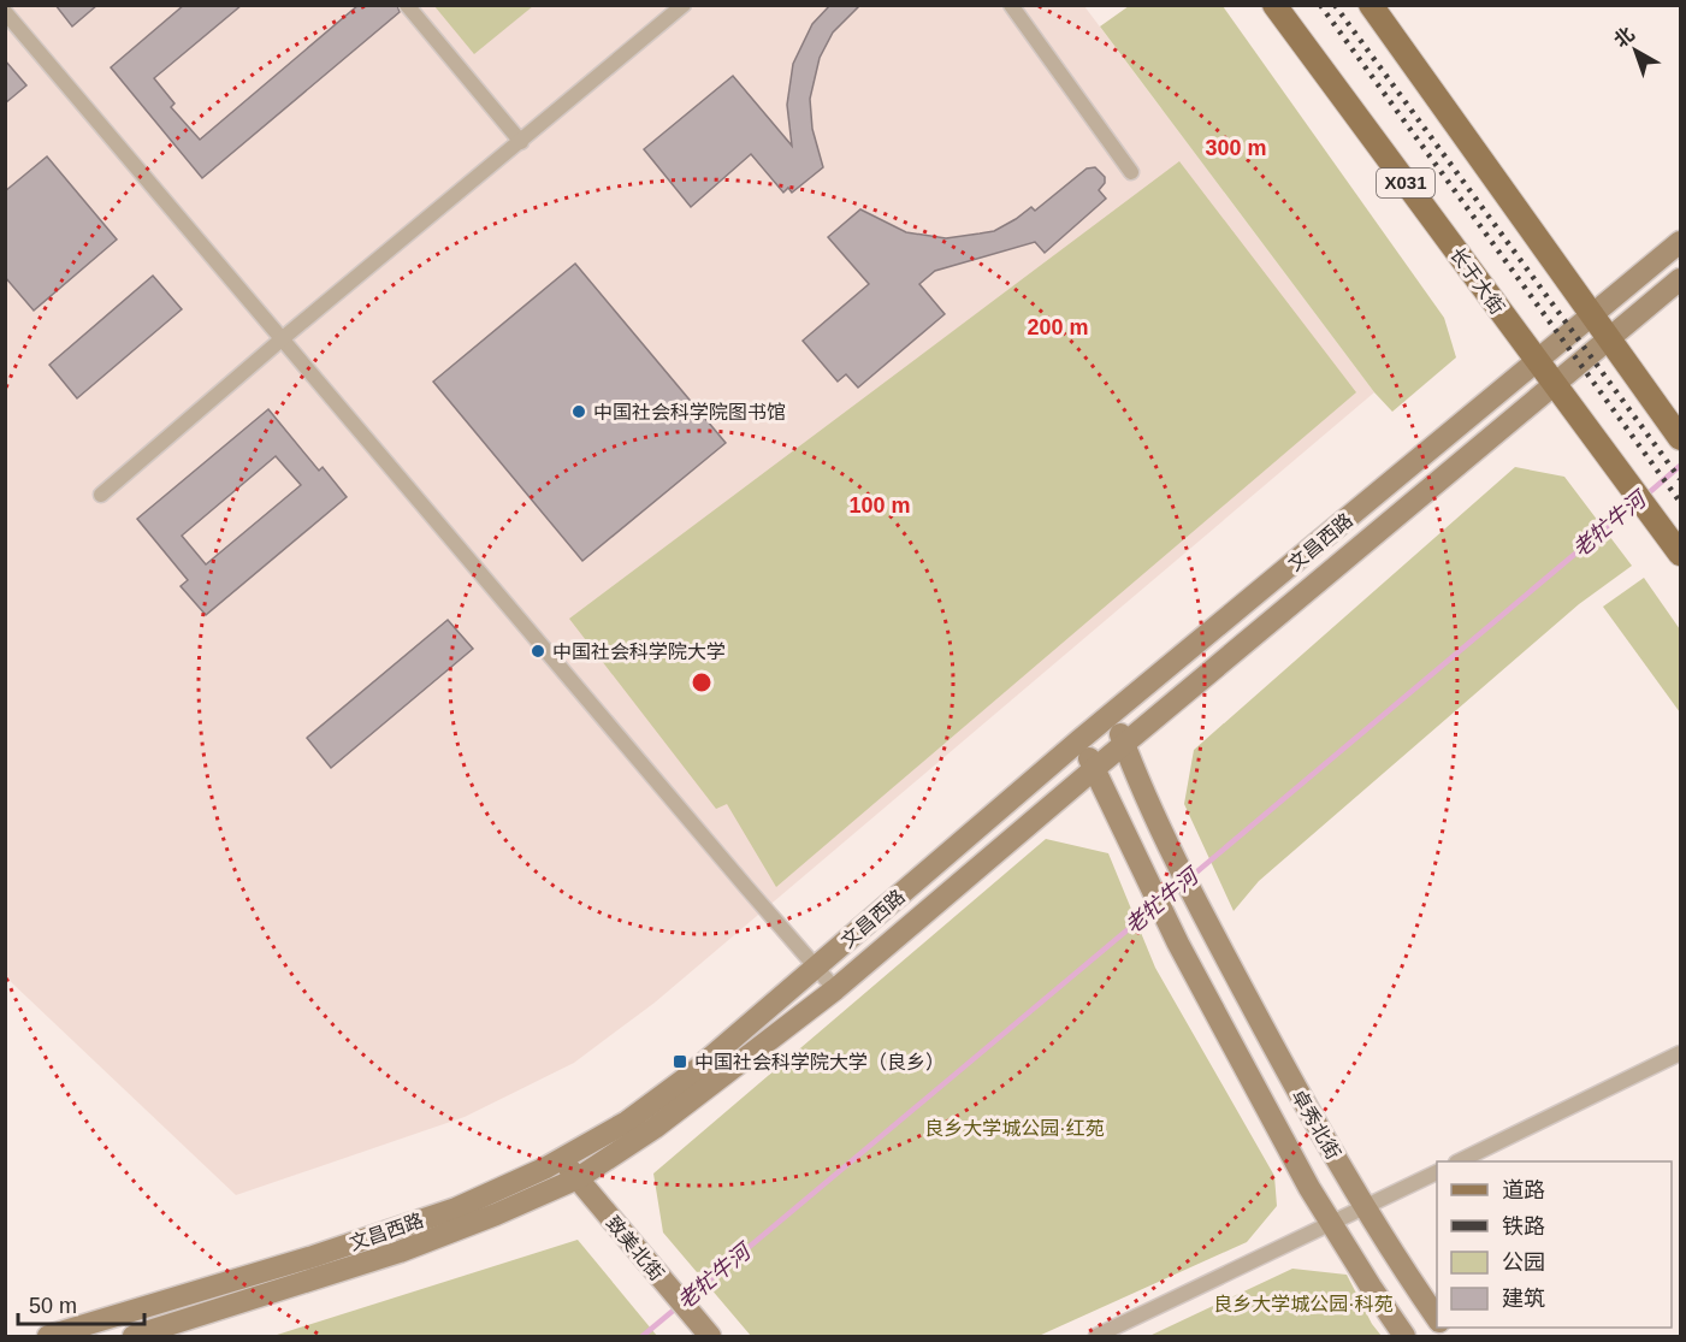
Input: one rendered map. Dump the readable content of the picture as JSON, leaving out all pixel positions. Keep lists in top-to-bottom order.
{
  "streets": {
    "main road": [
      "X031",
      "长于大街",
      "文昌西路",
      "卓秀北街",
      "致美北街"
    ]
  },
  "crossings": [
    ["长于大街", "文昌西路"],
    ["文昌西路", "卓秀北街"],
    ["文昌西路", "致美北街"]
  ],
  "water": ["老牤牛河"],
  "parks": ["良乡大学城公园·红苑", "良乡大学城公园·科苑"],
  "places": {
    "other": ["中国社会科学院图书馆", "中国社会科学院大学"],
    "transit": ["中国社会科学院大学（良乡）"]
  },
  "legend": [
    "道路",
    "铁路",
    "公园",
    "建筑"
  ],
  "scale_bar": "50 m",
  "north": "top left",
  "rings": ["300 m", "200 m", "100 m"]
}
